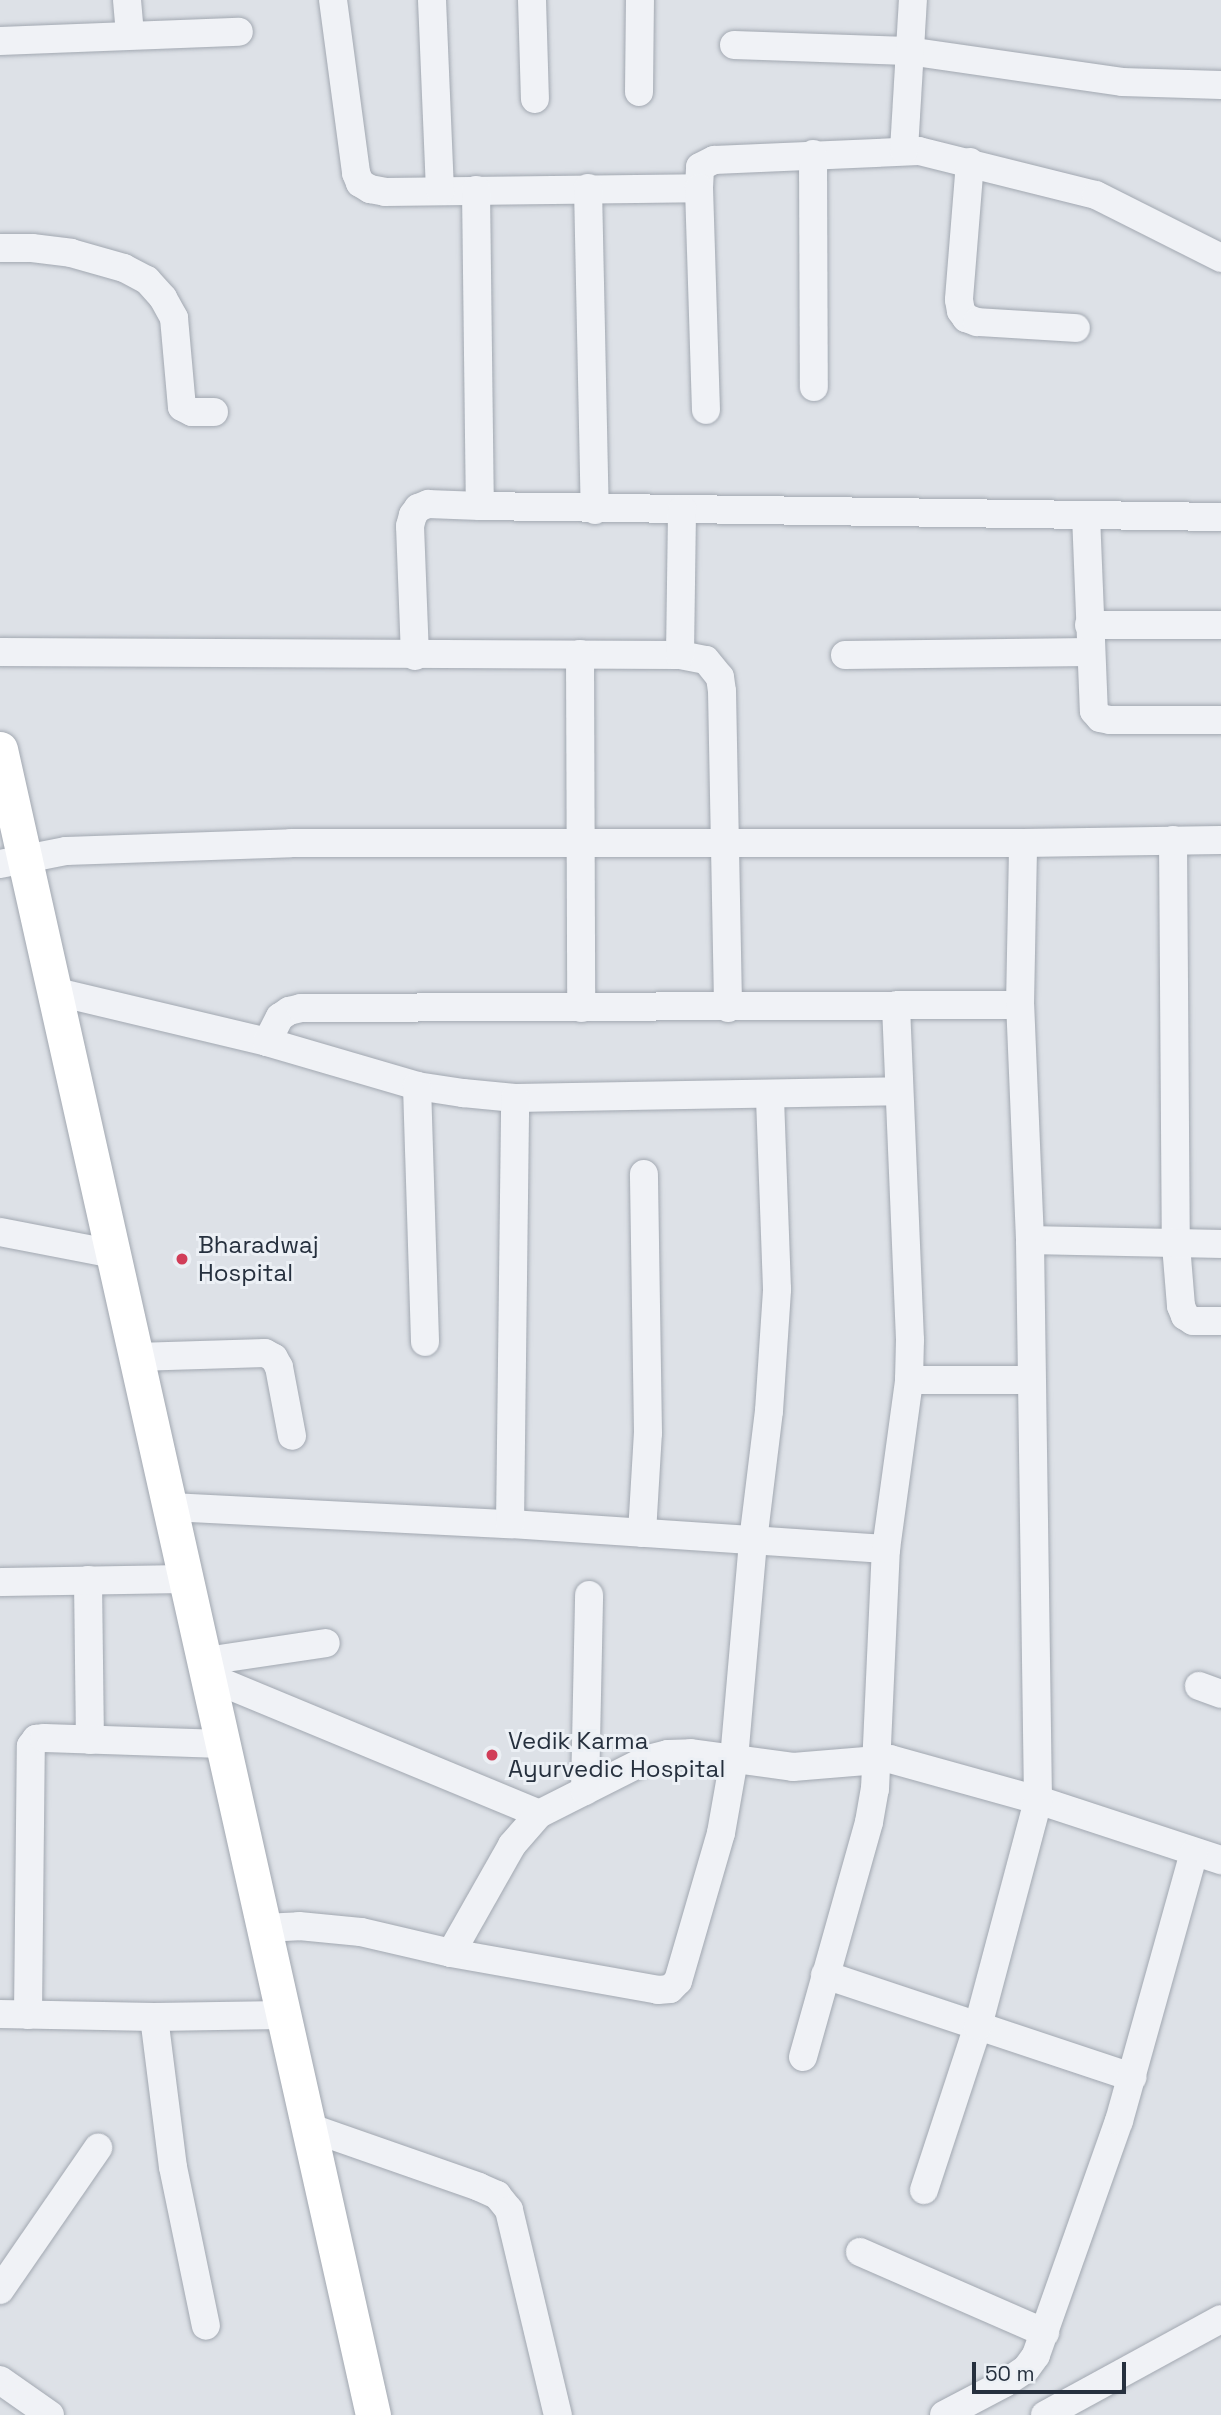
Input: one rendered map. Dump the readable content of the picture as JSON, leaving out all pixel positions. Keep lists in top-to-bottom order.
{
  "places": ["Bharadwaj Hospital", "Vedik Karma Ayurvedic Hospital"],
  "scale_bar": "50 m"
}
